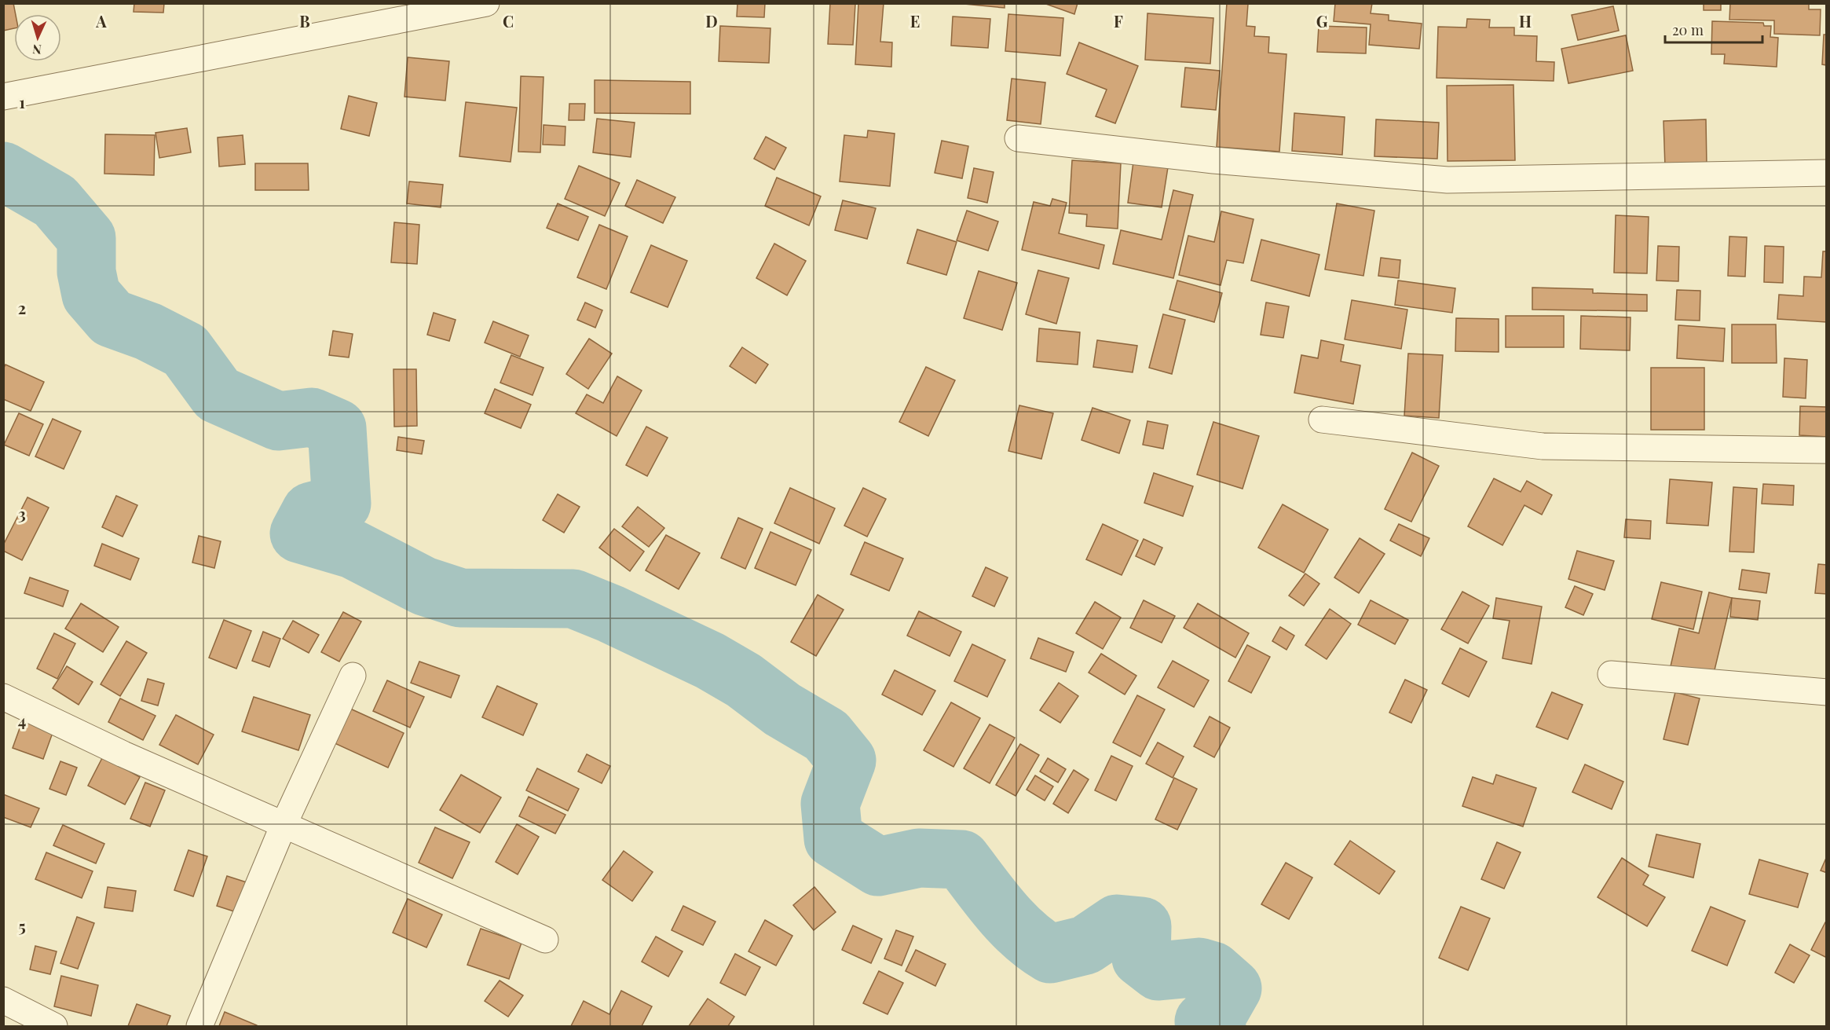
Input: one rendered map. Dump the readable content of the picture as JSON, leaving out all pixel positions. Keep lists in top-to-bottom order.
{
  "scale_bar": "20 m",
  "north": "bottom",
  "grid": {
    "columns": [
      "A",
      "B",
      "C",
      "D",
      "E",
      "F",
      "G",
      "H"
    ],
    "rows": [
      "1",
      "2",
      "3",
      "4",
      "5"
    ]
  }
}
